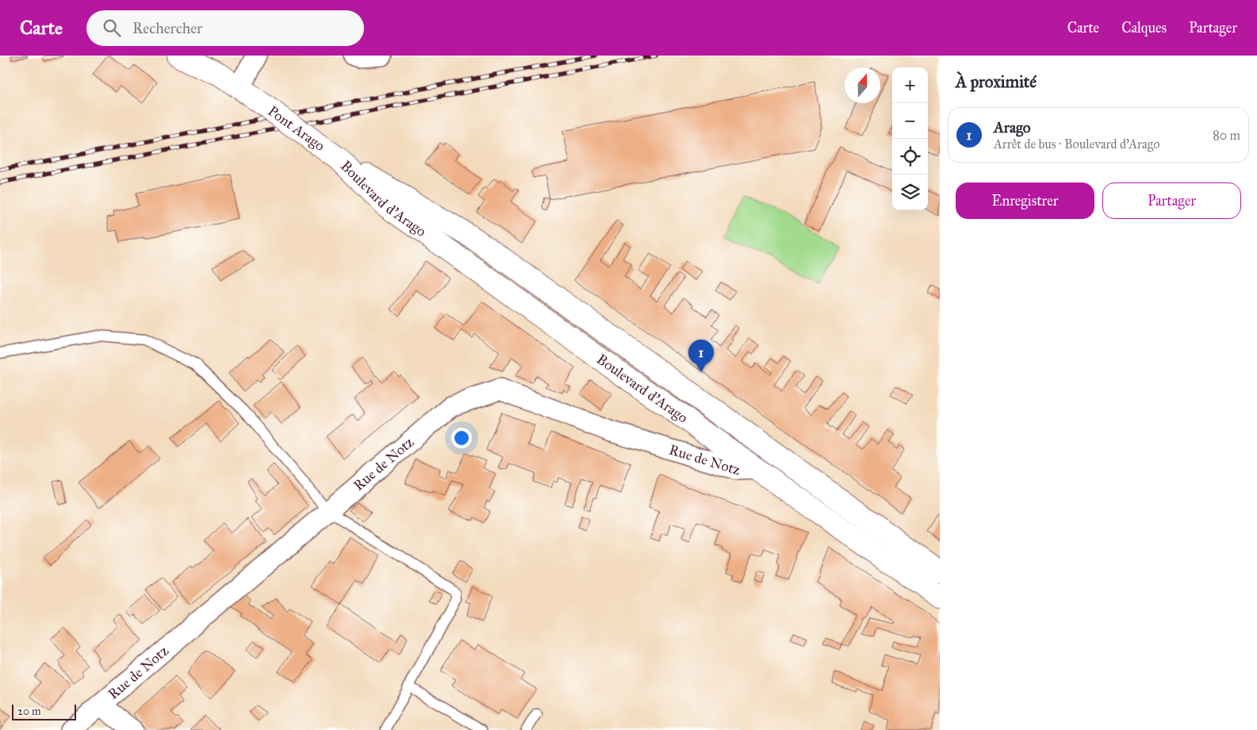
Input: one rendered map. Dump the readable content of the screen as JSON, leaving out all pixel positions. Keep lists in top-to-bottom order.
{
  "streets": {
    "main road": ["Pont Arago", "Boulevard d'Arago"],
    "street": ["Rue de Notz"]
  },
  "crossings": [
    ["Pont Arago", "Boulevard d'Arago"],
    ["Boulevard d'Arago", "Rue de Notz"]
  ],
  "scale_bar": "20 m",
  "north": "top",
  "page": {
    "header": "Carte",
    "search": "Rechercher",
    "nav": ["Carte", "Calques", "Partager"],
    "heading": "À proximité",
    "map_buttons": ["+", "−"],
    "list": [
      {
        "mark": "1",
        "name": "Arago",
        "note": "Arrêt de bus · Boulevard d'Arago",
        "value": "80 m"
      }
    ],
    "buttons": ["Enregistrer", "Partager"],
    "pins": "1",
    "scale": "20 m"
  }
}
